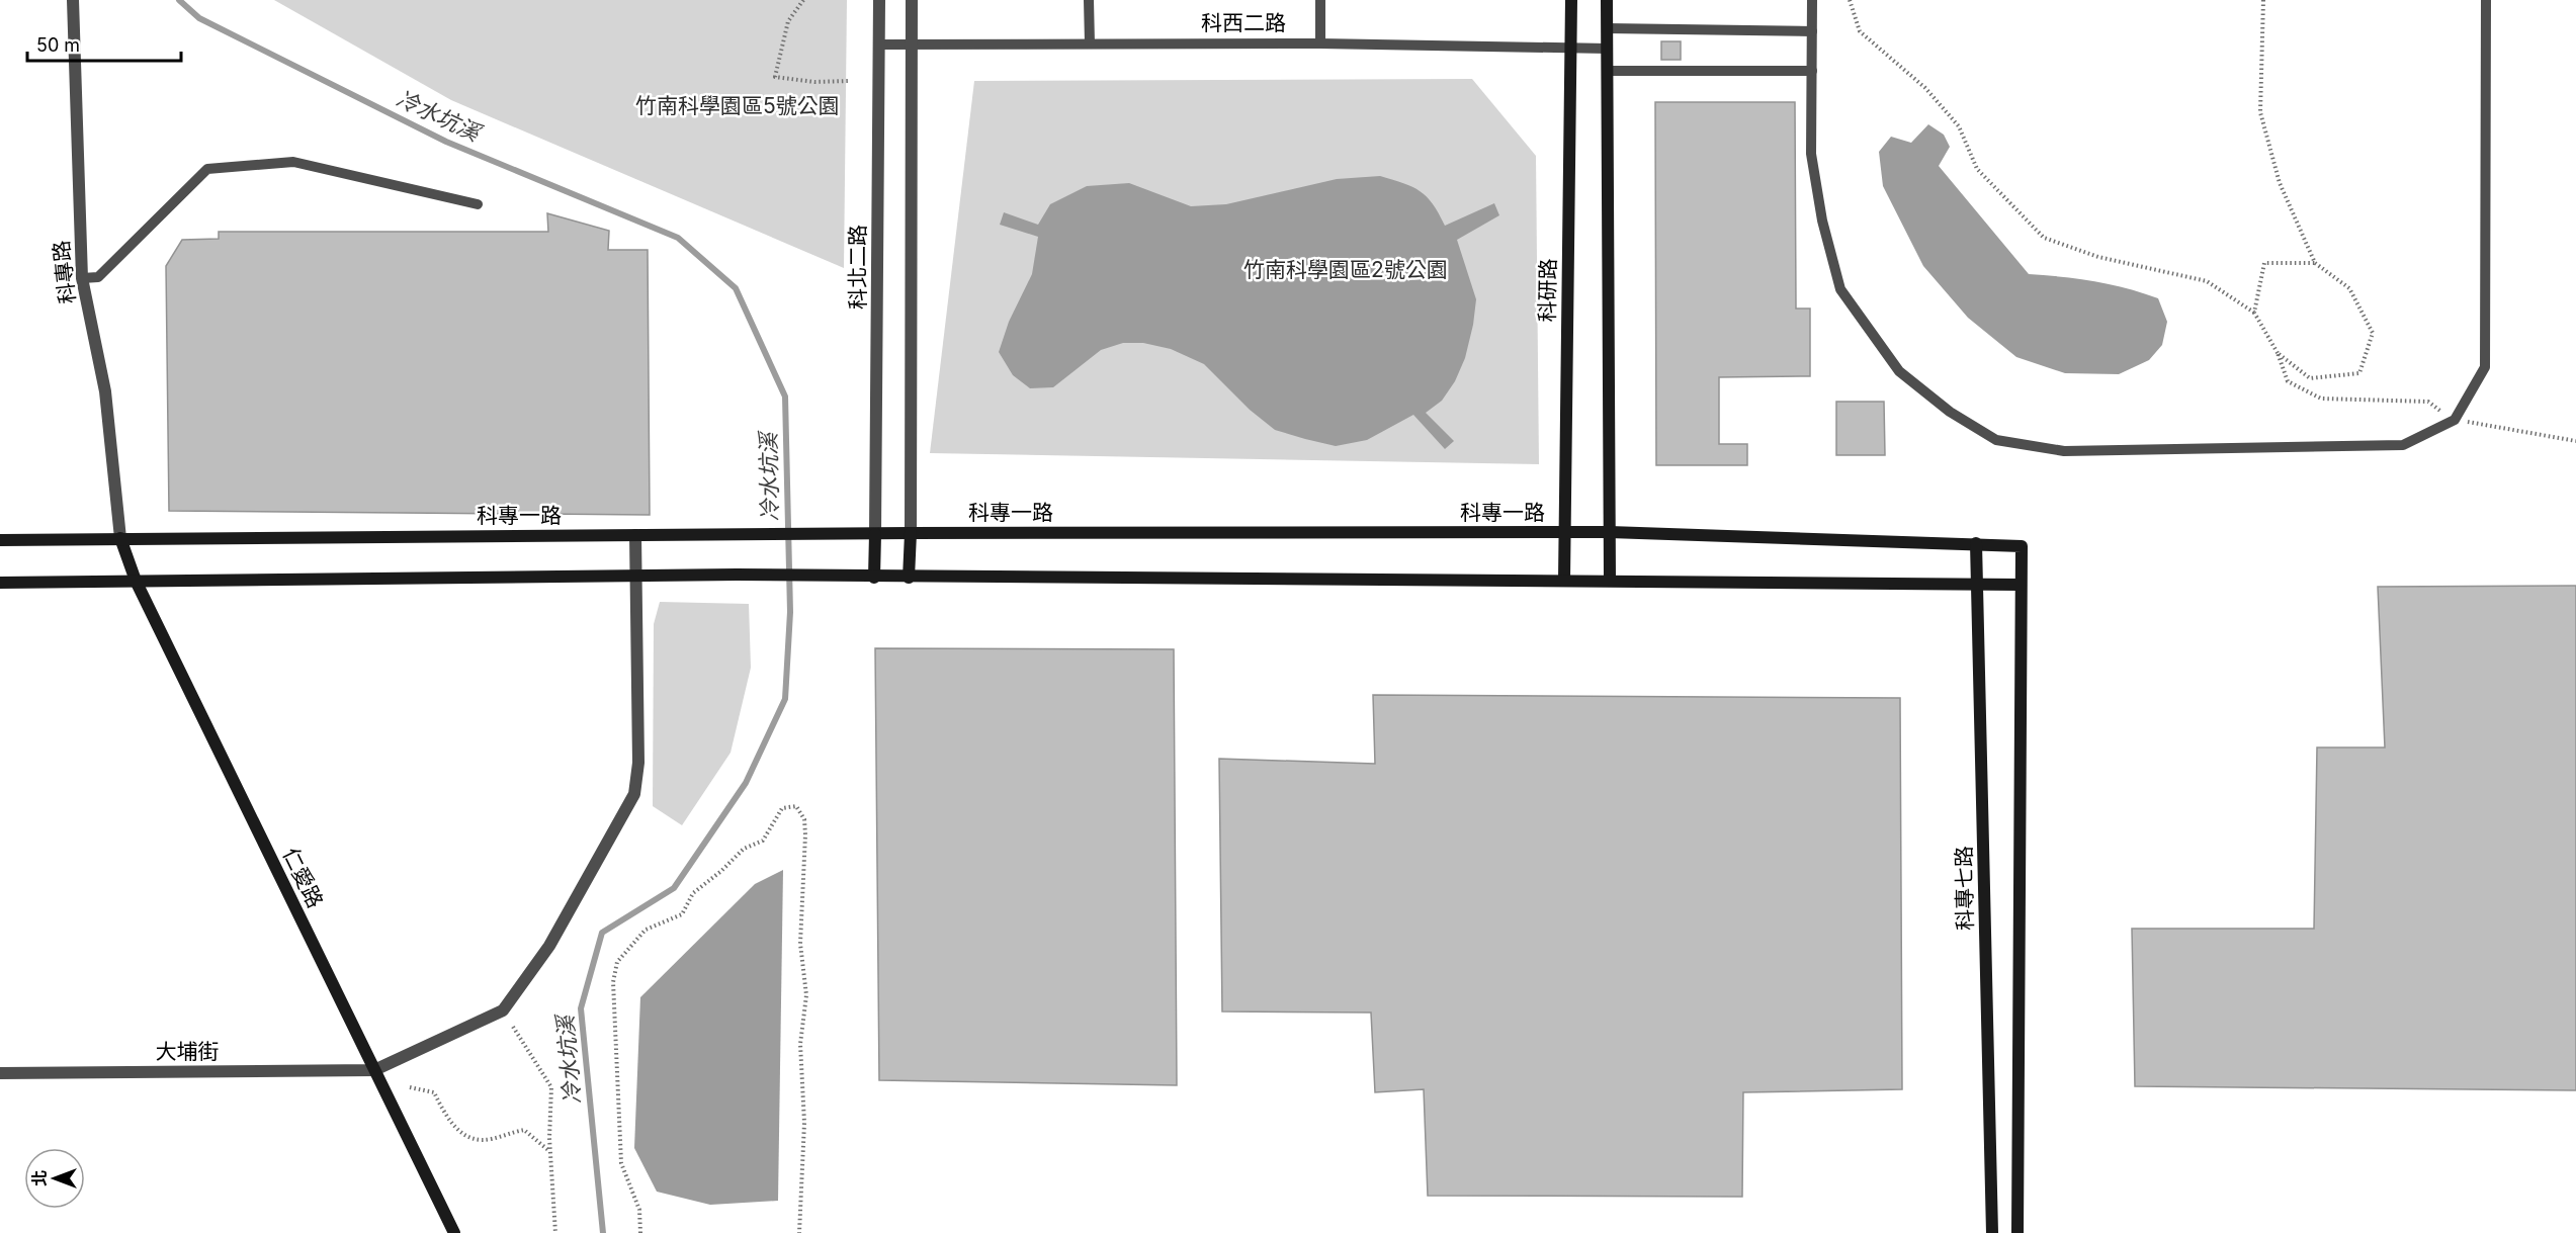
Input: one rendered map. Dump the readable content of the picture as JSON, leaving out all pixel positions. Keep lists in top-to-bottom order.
{
  "streets": {
    "street": [
      "科北二路",
      "科專路",
      "科研路",
      "科專一路",
      "仁愛路",
      "科專七路",
      "大埔街"
    ],
    "lane": ["科西二路"]
  },
  "crossings": [
    ["科西二路", "科北二路"],
    ["科西二路", "科研路"],
    ["科北二路", "科專一路"],
    ["科專路", "科專一路"],
    ["科專路", "仁愛路"],
    ["科研路", "科專一路"],
    ["科專一路", "仁愛路"],
    ["科專一路", "科專七路"],
    ["仁愛路", "大埔街"]
  ],
  "water": ["冷水坑溪"],
  "parks": ["竹南科學園區5號公園", "竹南科學園區2號公園"],
  "scale_bar": "50 m",
  "north": "left"
}
